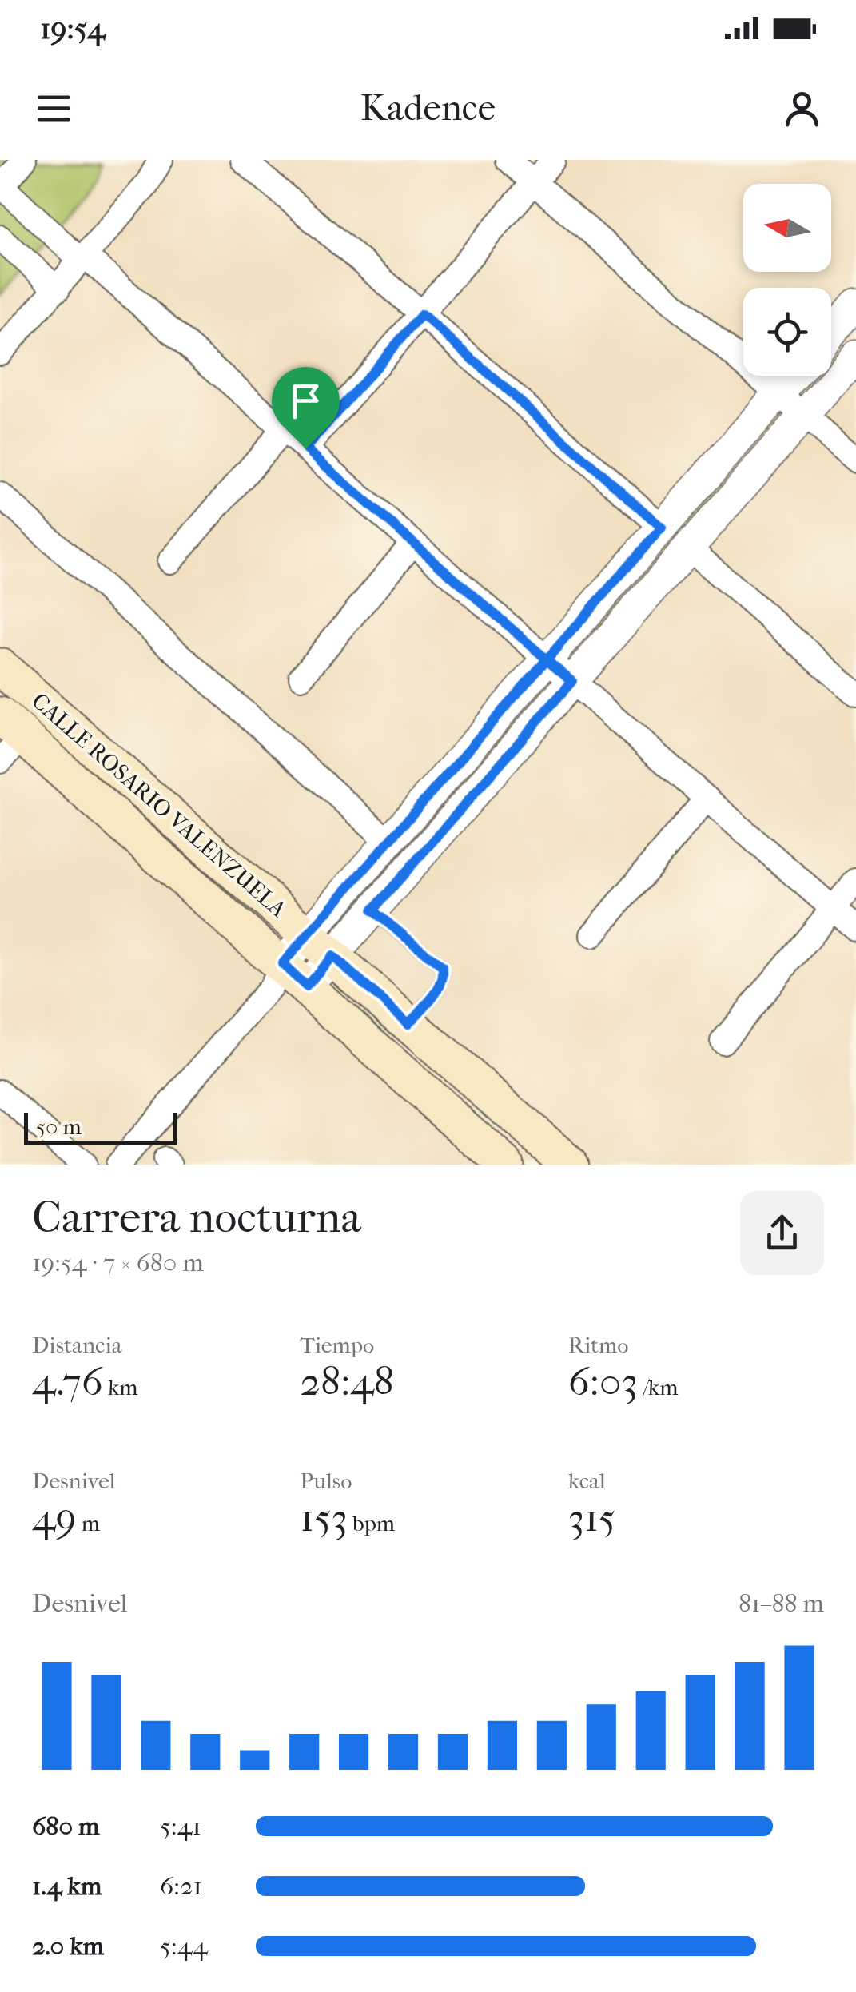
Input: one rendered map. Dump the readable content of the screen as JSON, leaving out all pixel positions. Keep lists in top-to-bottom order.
{
  "streets": {
    "main road": ["CALLE ROSARIO VALENZUELA"]
  },
  "scale_bar": "50 m",
  "north": "left",
  "page": {
    "status": "19:54",
    "header": "Kadence",
    "scale": "50 m",
    "heading": ["Carrera nocturna", "19:54 · 7 × 680 m"],
    "stats": [
      ["Distancia", "4.76 km"],
      ["Tiempo", "28:48"],
      ["Ritmo", "6:03 /km"],
      ["Desnivel", "49 m"],
      ["Pulso", "153 bpm"],
      ["kcal", "315"]
    ],
    "chart": ["Desnivel", "81–88 m"],
    "list": [
      {
        "name": "680 m",
        "note": "5:41"
      },
      {
        "name": "1.4 km",
        "note": "6:21"
      },
      {
        "name": "2.0 km",
        "note": "5:44"
      }
    ]
  }
}
